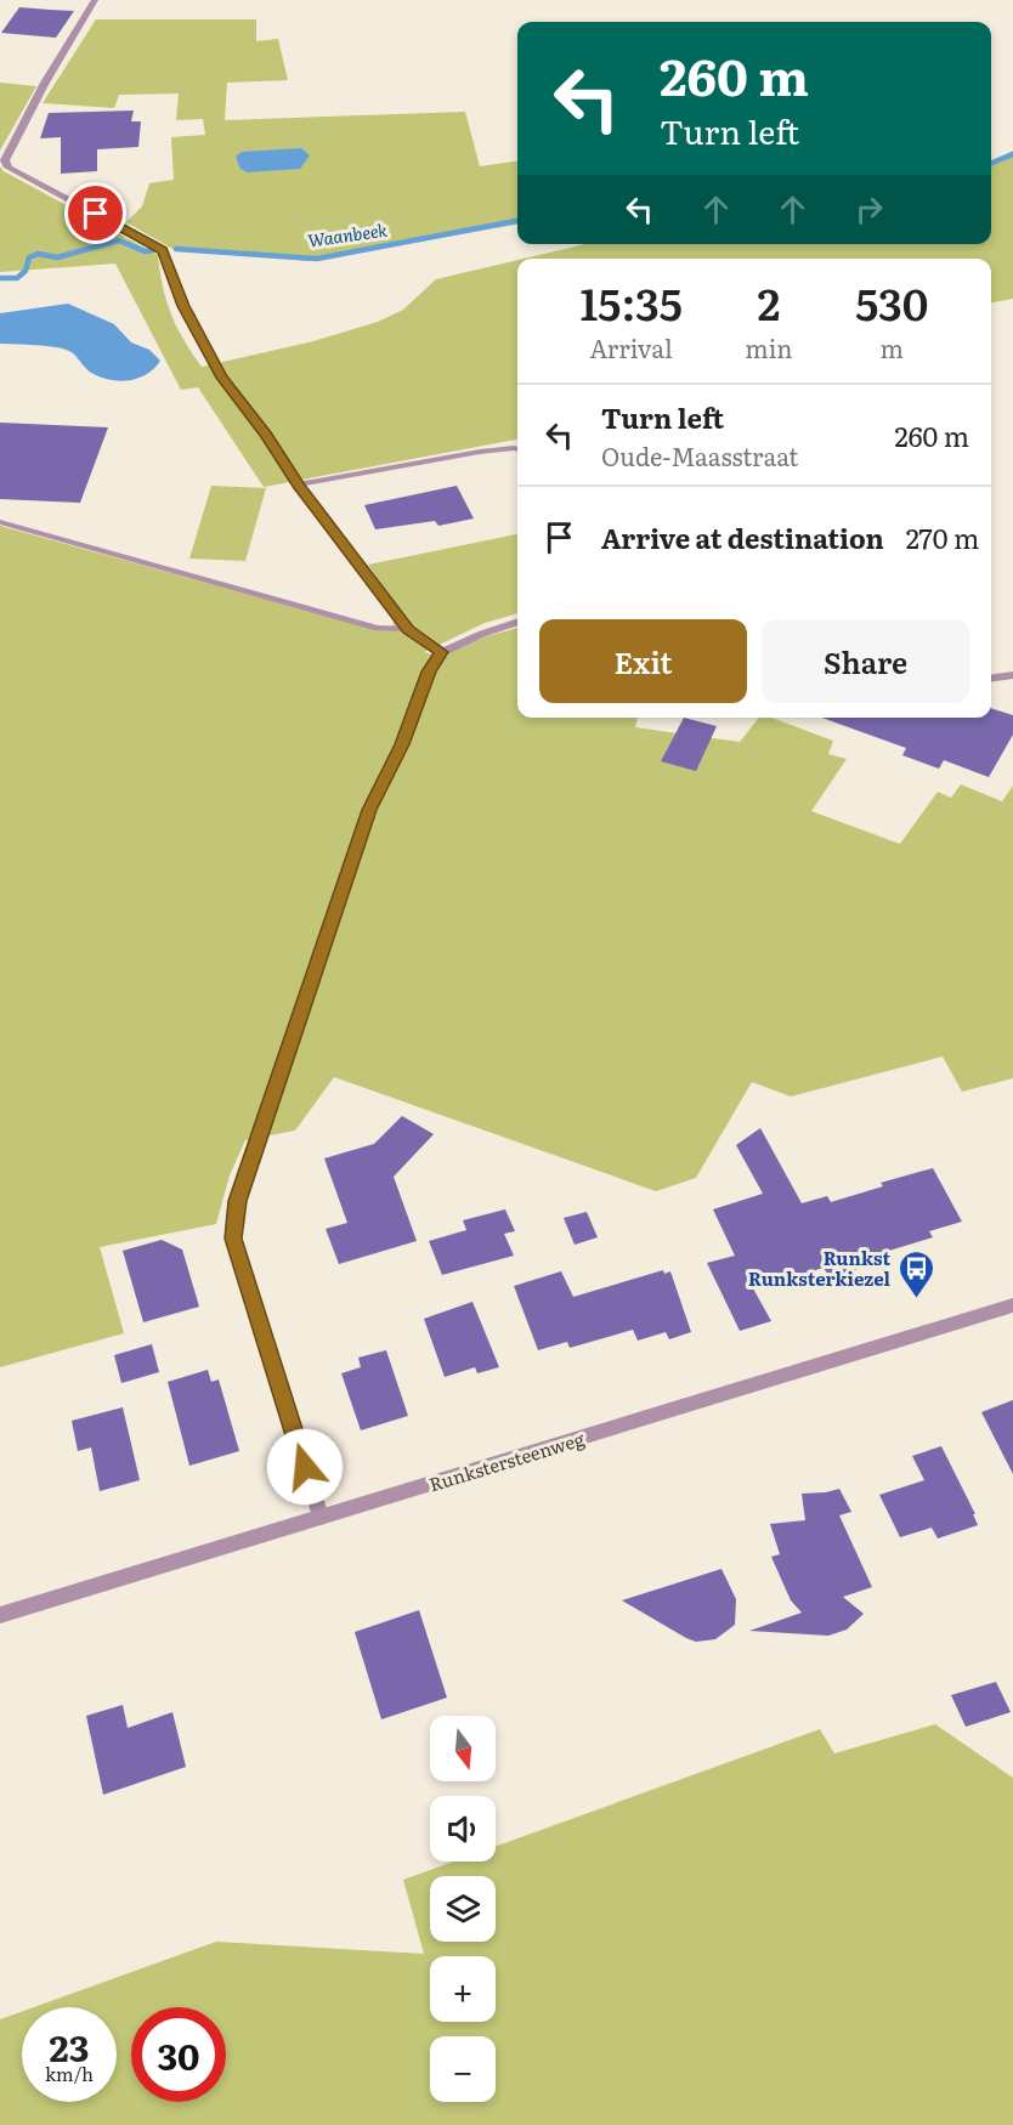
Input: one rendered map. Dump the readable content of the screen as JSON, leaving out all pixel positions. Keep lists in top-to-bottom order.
{
  "streets": {
    "street": ["Runkstersteenweg"]
  },
  "water": ["Waanbeek"],
  "places": {
    "bus stop": ["Runkst Runksterkiezel"]
  },
  "north": "bottom",
  "page": {
    "turn": ["260 m", "Turn left"],
    "eta": [
      "15:35",
      "Arrival",
      "2",
      "min",
      "530",
      "m"
    ],
    "list": [
      {
        "name": "Turn left",
        "note": "Oude-Maasstraat",
        "value": "260 m"
      },
      {
        "name": "Arrive at destination",
        "value": "270 m"
      }
    ],
    "buttons": ["Exit", "Share"],
    "map_buttons": ["+", "−"],
    "speed": "23 km/h",
    "limit": "30"
  }
}
